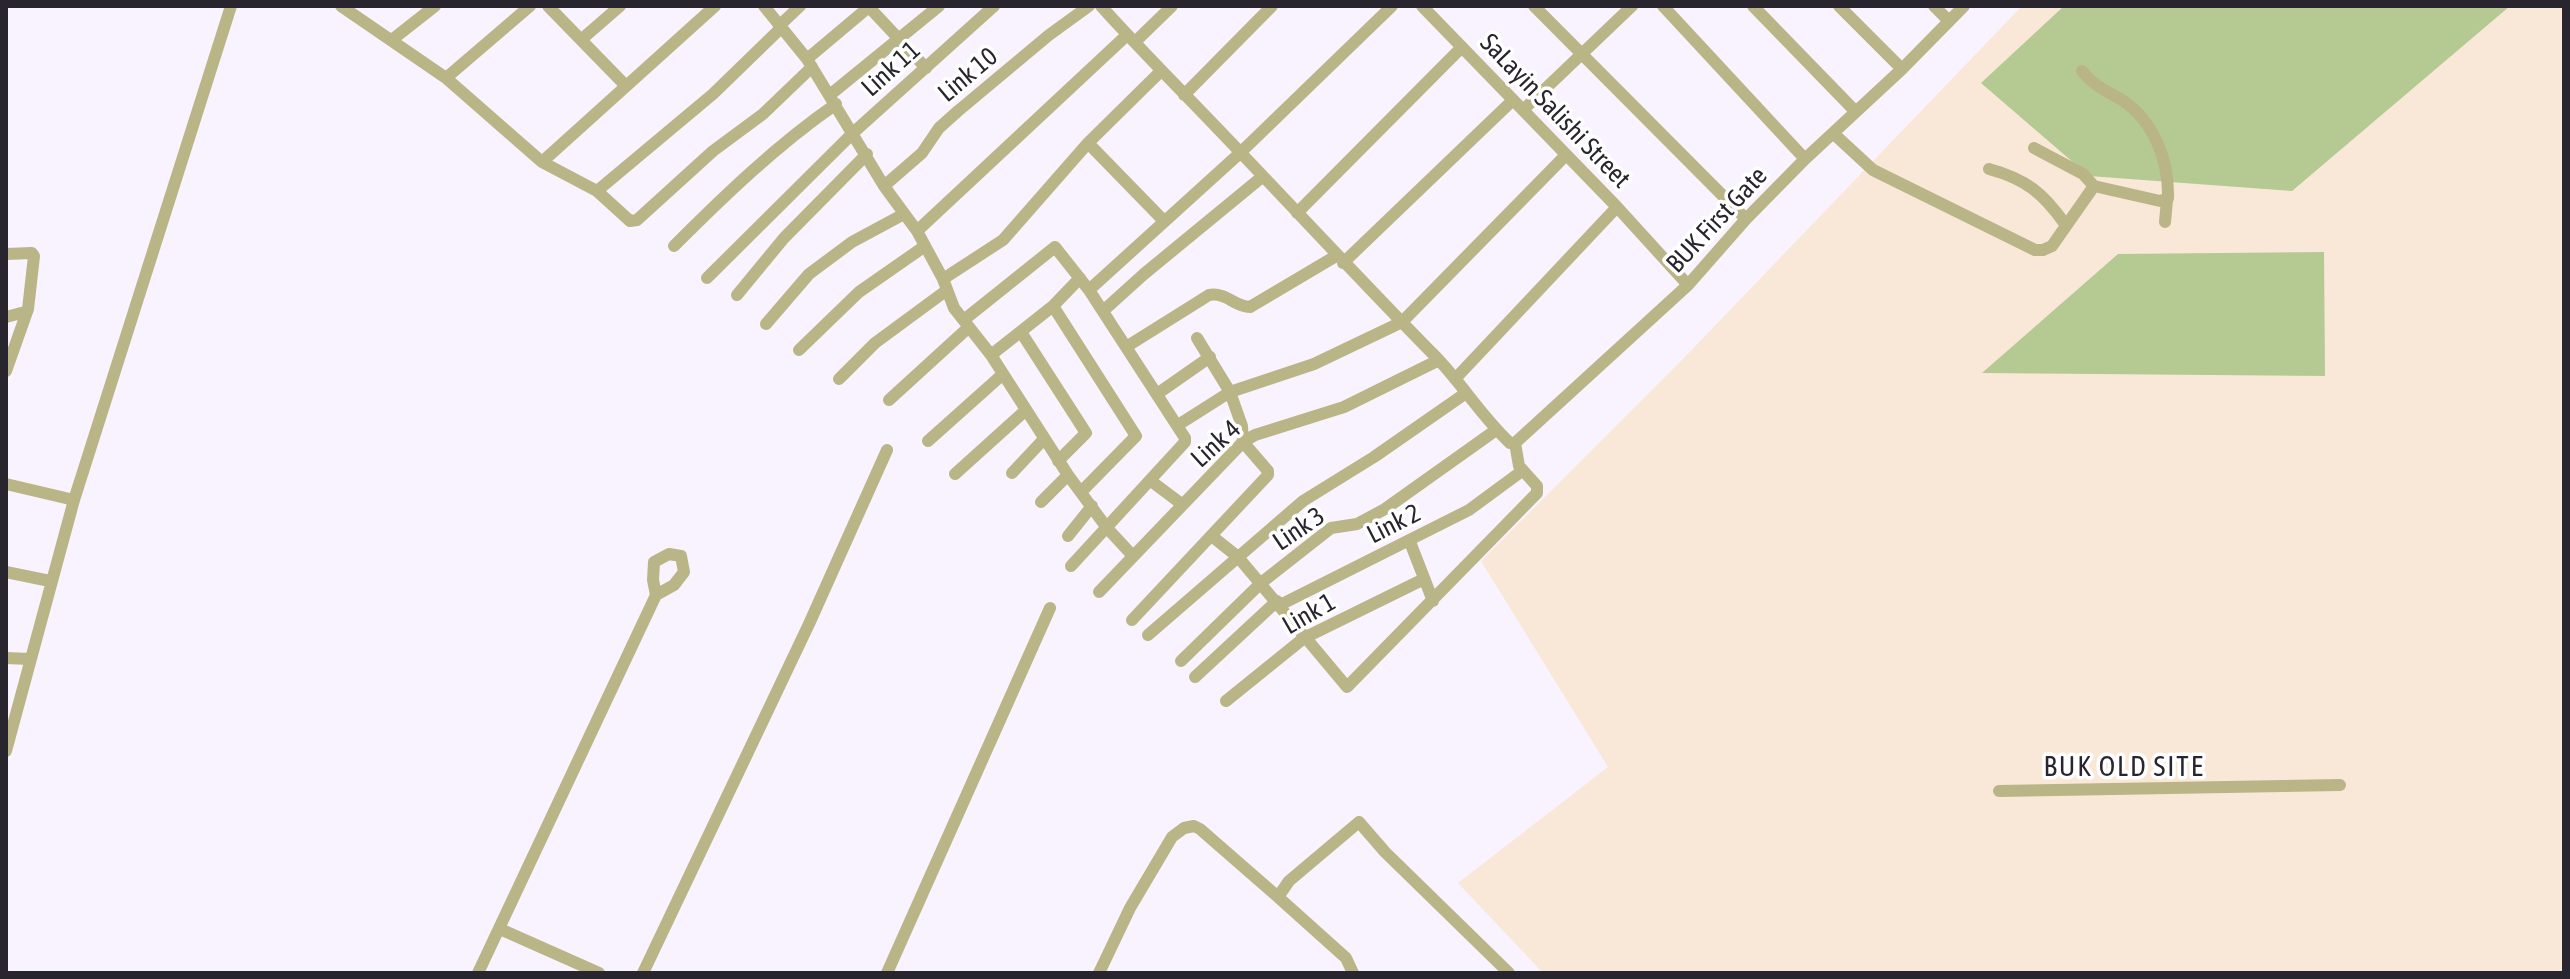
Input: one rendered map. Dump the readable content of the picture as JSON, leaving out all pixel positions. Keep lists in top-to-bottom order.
{
  "streets": {
    "street": [
      "Link 11",
      "Link 10",
      "SaLayin Salishi Street",
      "BUK First Gate",
      "Link 4",
      "Link 2",
      "Link 3",
      "Link 1"
    ]
  },
  "crossings": [
    ["SaLayin Salishi Street", "BUK First Gate"]
  ],
  "districts": ["BUK OLD SITE"]
}
